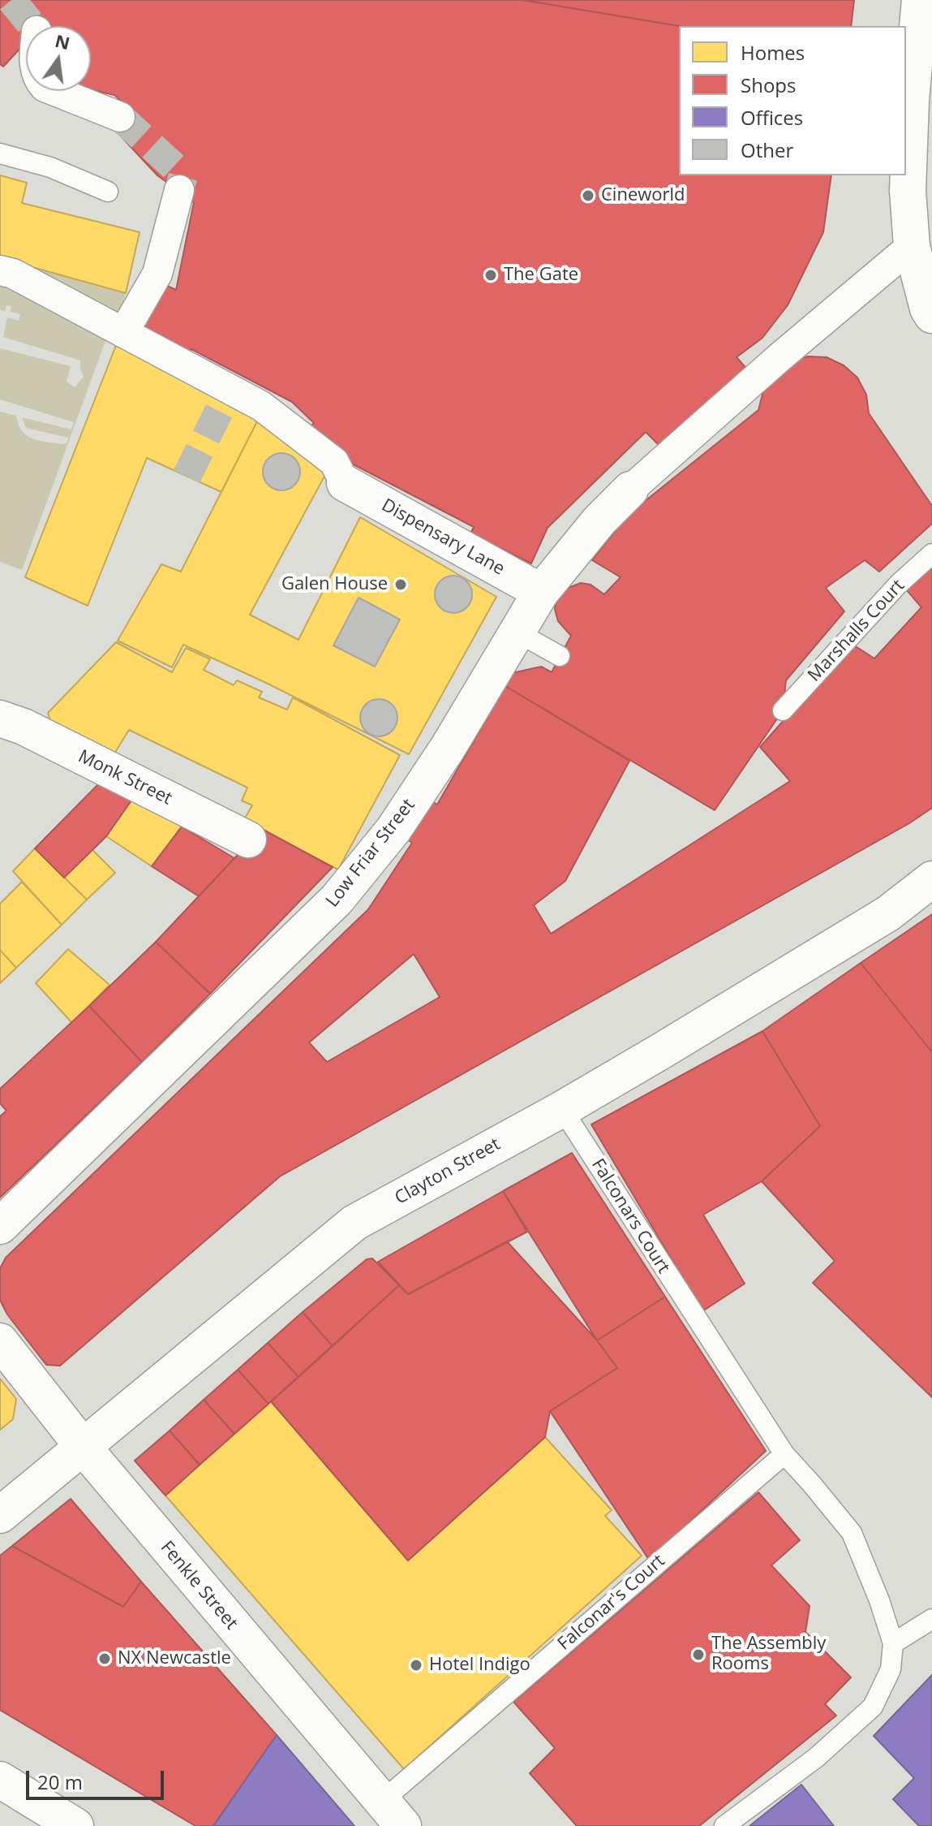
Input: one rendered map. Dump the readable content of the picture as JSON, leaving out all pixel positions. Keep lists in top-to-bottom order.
{
  "streets": {
    "street": [
      "Dispensary Lane",
      "Monk Street",
      "Low Friar Street",
      "Clayton Street",
      "Fenkle Street"
    ],
    "lane": ["Marshalls Court", "Falconars Court", "Falconar's Court"]
  },
  "crossings": [
    ["Dispensary Lane", "Low Friar Street"],
    ["Clayton Street", "Falconars Court"],
    ["Clayton Street", "Fenkle Street"],
    ["Falconars Court", "Falconar's Court"],
    ["Fenkle Street", "Falconar's Court"]
  ],
  "places": [
    "Cineworld",
    "The Gate",
    "Galen House",
    "The Assembly Rooms",
    "NX Newcastle",
    "Hotel Indigo"
  ],
  "legend": [
    "Homes",
    "Shops",
    "Offices",
    "Other"
  ],
  "scale_bar": "20 m",
  "north": "top"
}
